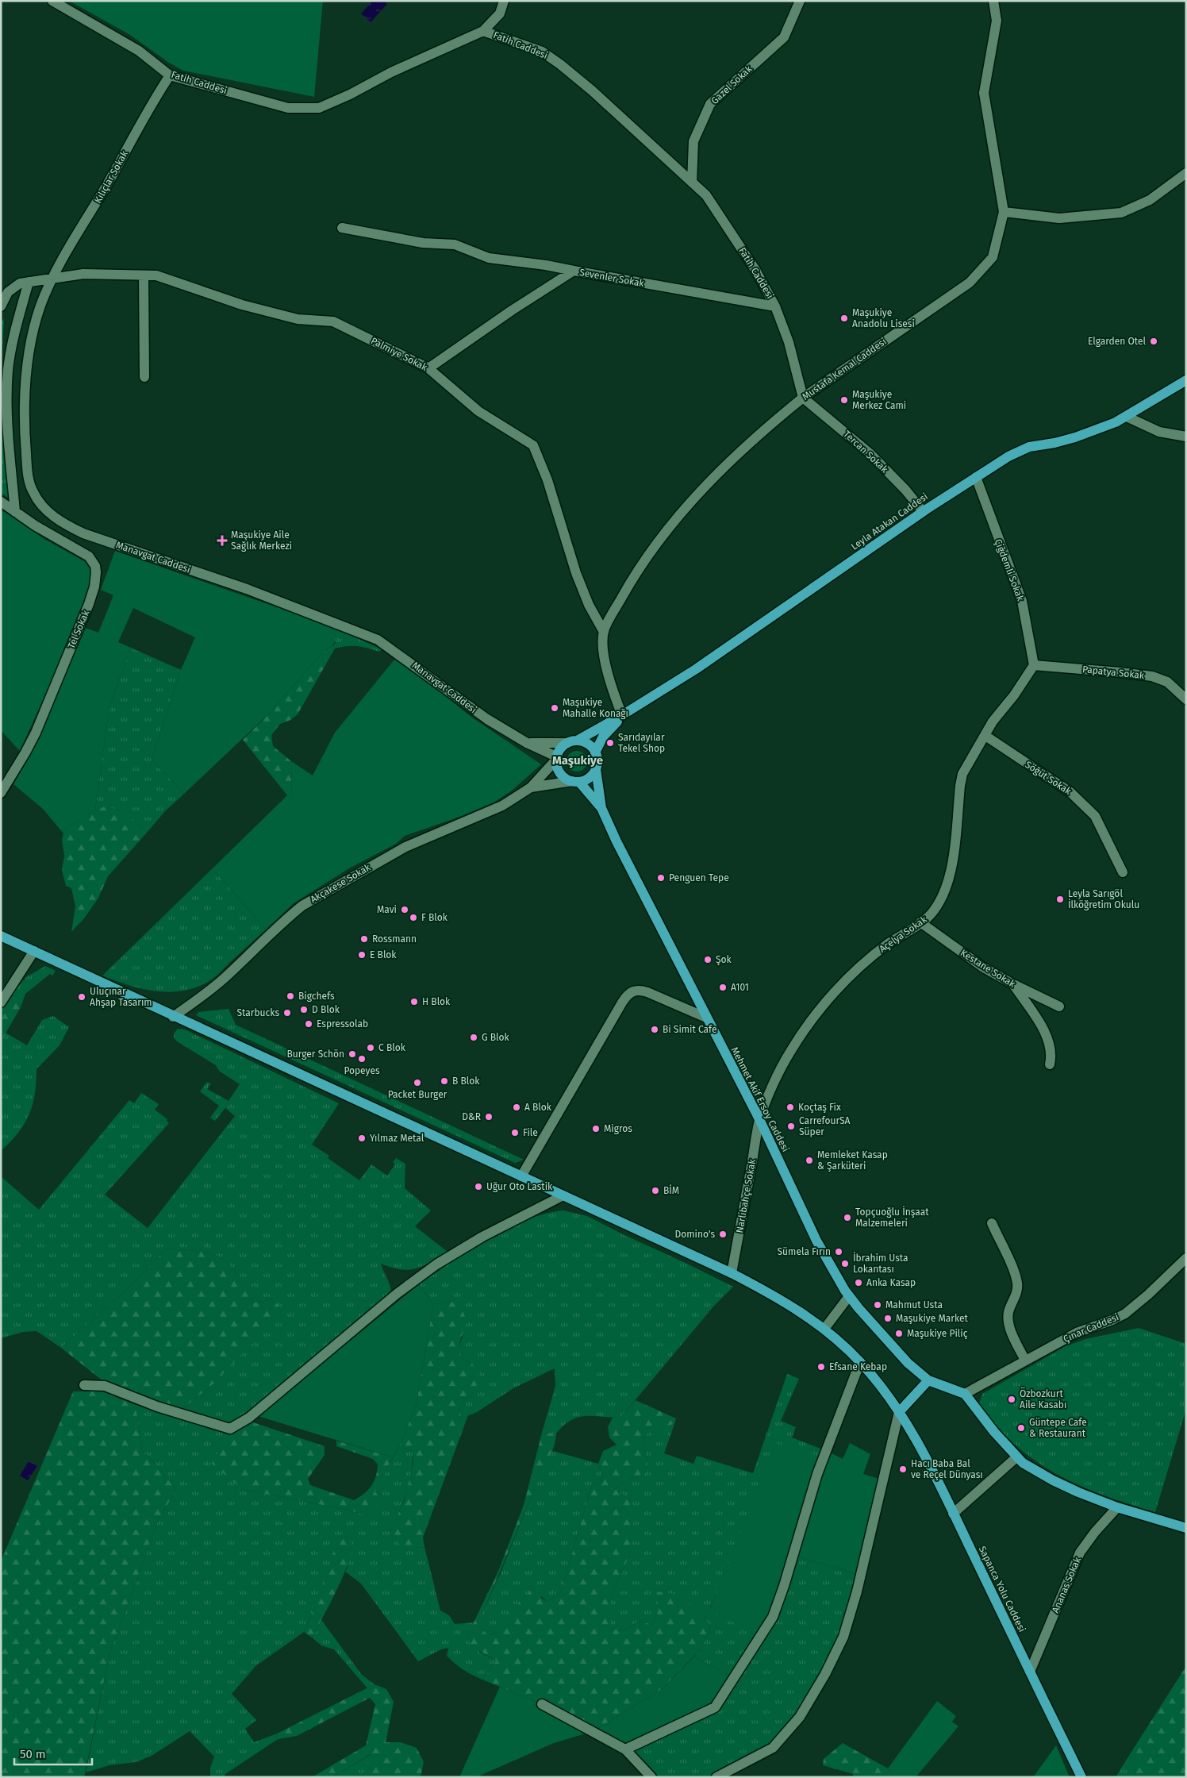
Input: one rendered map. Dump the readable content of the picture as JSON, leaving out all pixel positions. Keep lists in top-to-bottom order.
{
  "streets": {
    "main road": ["Leyla Atakan Caddesi", "Mehmet Akif Ersoy Caddesi", "Sapanca Yolu Caddesi"],
    "street": [
      "Fatih Caddesi",
      "Gazel Sokak",
      "Kılıçlar Sokak",
      "Sevenler Sokak",
      "Palmiye Sokak",
      "Mustafa Kemal Caddesi",
      "Tercan Sokak",
      "Manavgat Caddesi",
      "Çiğdemli Sokak",
      "Tel Sokak",
      "Papatya Sokak",
      "Söğüt Sokak",
      "Akçakese Sokak",
      "Açelya Sokak",
      "Kestane Sokak",
      "Narlıbahçe Sokak",
      "Çınar Caddesi",
      "Ananas Sokak"
    ]
  },
  "crossings": [
    ["Fatih Caddesi", "Gazel Sokak"],
    ["Fatih Caddesi", "Kılıçlar Sokak"],
    ["Fatih Caddesi", "Sevenler Sokak"],
    ["Fatih Caddesi", "Mustafa Kemal Caddesi"],
    ["Fatih Caddesi", "Tercan Sokak"],
    ["Kılıçlar Sokak", "Palmiye Sokak"],
    ["Kılıçlar Sokak", "Manavgat Caddesi"],
    ["Sevenler Sokak", "Palmiye Sokak"],
    ["Palmiye Sokak", "Mustafa Kemal Caddesi"],
    ["Palmiye Sokak", "Manavgat Caddesi"],
    ["Mustafa Kemal Caddesi", "Tercan Sokak"],
    ["Tercan Sokak", "Leyla Atakan Caddesi"],
    ["Leyla Atakan Caddesi", "Çiğdemli Sokak"],
    ["Çiğdemli Sokak", "Papatya Sokak"],
    ["Çiğdemli Sokak", "Açelya Sokak"],
    ["Papatya Sokak", "Açelya Sokak"],
    ["Söğüt Sokak", "Açelya Sokak"],
    ["Akçakese Sokak", "Sapanca Yolu Caddesi"],
    ["Açelya Sokak", "Kestane Sokak"],
    ["Açelya Sokak", "Mehmet Akif Ersoy Caddesi"],
    ["Açelya Sokak", "Narlıbahçe Sokak"],
    ["Mehmet Akif Ersoy Caddesi", "Narlıbahçe Sokak"],
    ["Mehmet Akif Ersoy Caddesi", "Çınar Caddesi"],
    ["Narlıbahçe Sokak", "Sapanca Yolu Caddesi"],
    ["Ananas Sokak", "Sapanca Yolu Caddesi"]
  ],
  "districts": ["Maşukiye"],
  "places": {
    "other": [
      "Maşukiye Anadolu Lisesi",
      "Elgarden Otel",
      "Maşukiye Merkez Cami",
      "Maşukiye Mahalle Konağı",
      "Sarıdayılar Tekel Shop",
      "Penguen Tepe",
      "Leyla Sarıgöl İlköğretim Okulu",
      "Mavi",
      "F Blok",
      "Rossmann",
      "E Blok",
      "Şok",
      "A101",
      "Bigchefs",
      "Uluçınar Ahşap Tasarım",
      "H Blok",
      "D Blok",
      "Starbucks",
      "Espressolab",
      "Bi Simit Cafe",
      "G Blok",
      "C Blok",
      "Burger Schön",
      "Popeyes",
      "B Blok",
      "Packet Burger",
      "A Blok",
      "Koçtaş Fix",
      "D&R",
      "CarrefourSA Süper",
      "Migros",
      "File",
      "Yılmaz Metal",
      "Memleket Kasap & Şarküteri",
      "Uğur Oto Lastik",
      "BİM",
      "Topçuoğlu İnşaat Malzemeleri",
      "Domino's",
      "Sümela Fırın",
      "İbrahim Usta Lokantası",
      "Anka Kasap",
      "Mahmut Usta",
      "Maşukiye Market",
      "Maşukiye Piliç",
      "Efsane Kebap",
      "Özbozkurt Aile Kasabı",
      "Güntepe Cafe & Restaurant",
      "Hacı Baba Bal ve Reçel Dünyası"
    ],
    "health": ["Maşukiye Aile Sağlık Merkezi"]
  },
  "scale_bar": "50 m"
}
